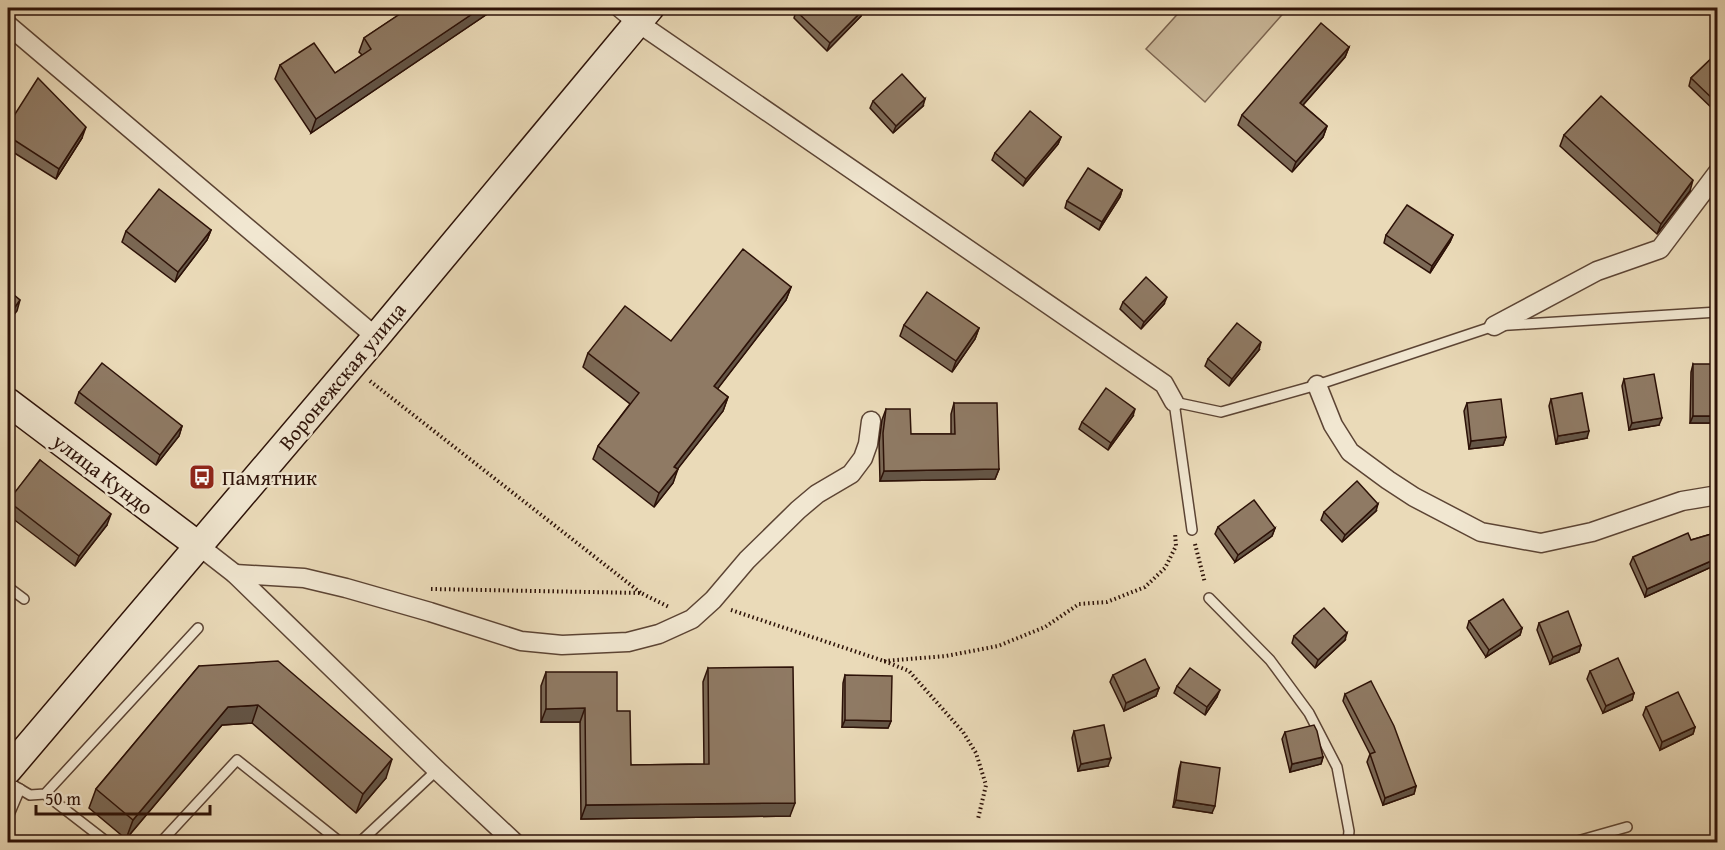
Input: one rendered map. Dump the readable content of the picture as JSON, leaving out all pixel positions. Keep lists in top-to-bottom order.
{
  "streets": {
    "street": ["Воронежская улица", "улица Кундо"]
  },
  "crossings": [
    ["Воронежская улица", "улица Кундо"]
  ],
  "places": {
    "bus stop": ["Памятник"]
  },
  "scale_bar": "50 m"
}
